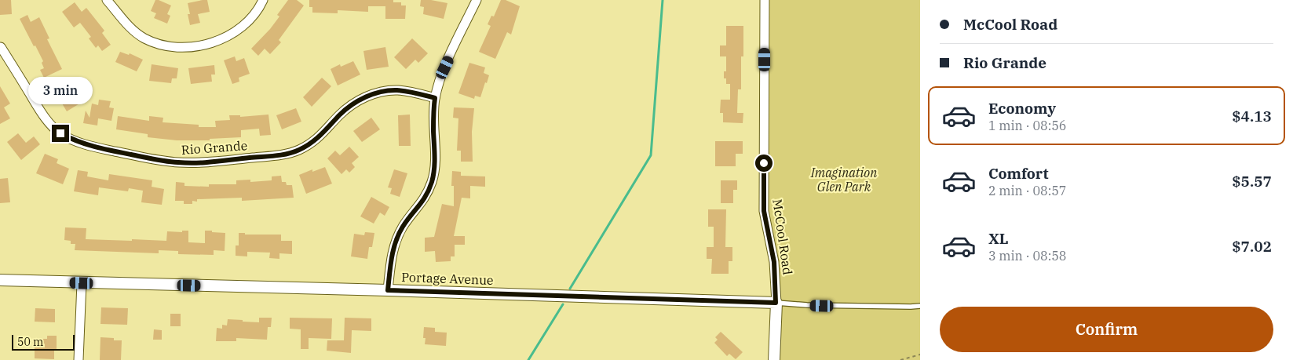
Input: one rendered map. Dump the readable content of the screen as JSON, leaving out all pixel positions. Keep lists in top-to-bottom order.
{
  "streets": {
    "street": ["Rio Grande", "McCool Road", "Portage Avenue"]
  },
  "crossings": [
    ["McCool Road", "Portage Avenue"]
  ],
  "parks": ["Imagination Glen Park"],
  "scale_bar": "50 m",
  "page": {
    "banner": ["McCool Road", "Rio Grande"],
    "bubble": "3 min",
    "list": [
      {
        "name": "Economy",
        "note": "1 min · 08:56",
        "value": "$4.13"
      },
      {
        "name": "Comfort",
        "note": "2 min · 08:57",
        "value": "$5.57"
      },
      {
        "name": "XL",
        "note": "3 min · 08:58",
        "value": "$7.02"
      }
    ],
    "buttons": "Confirm",
    "scale": "50 m"
  }
}
